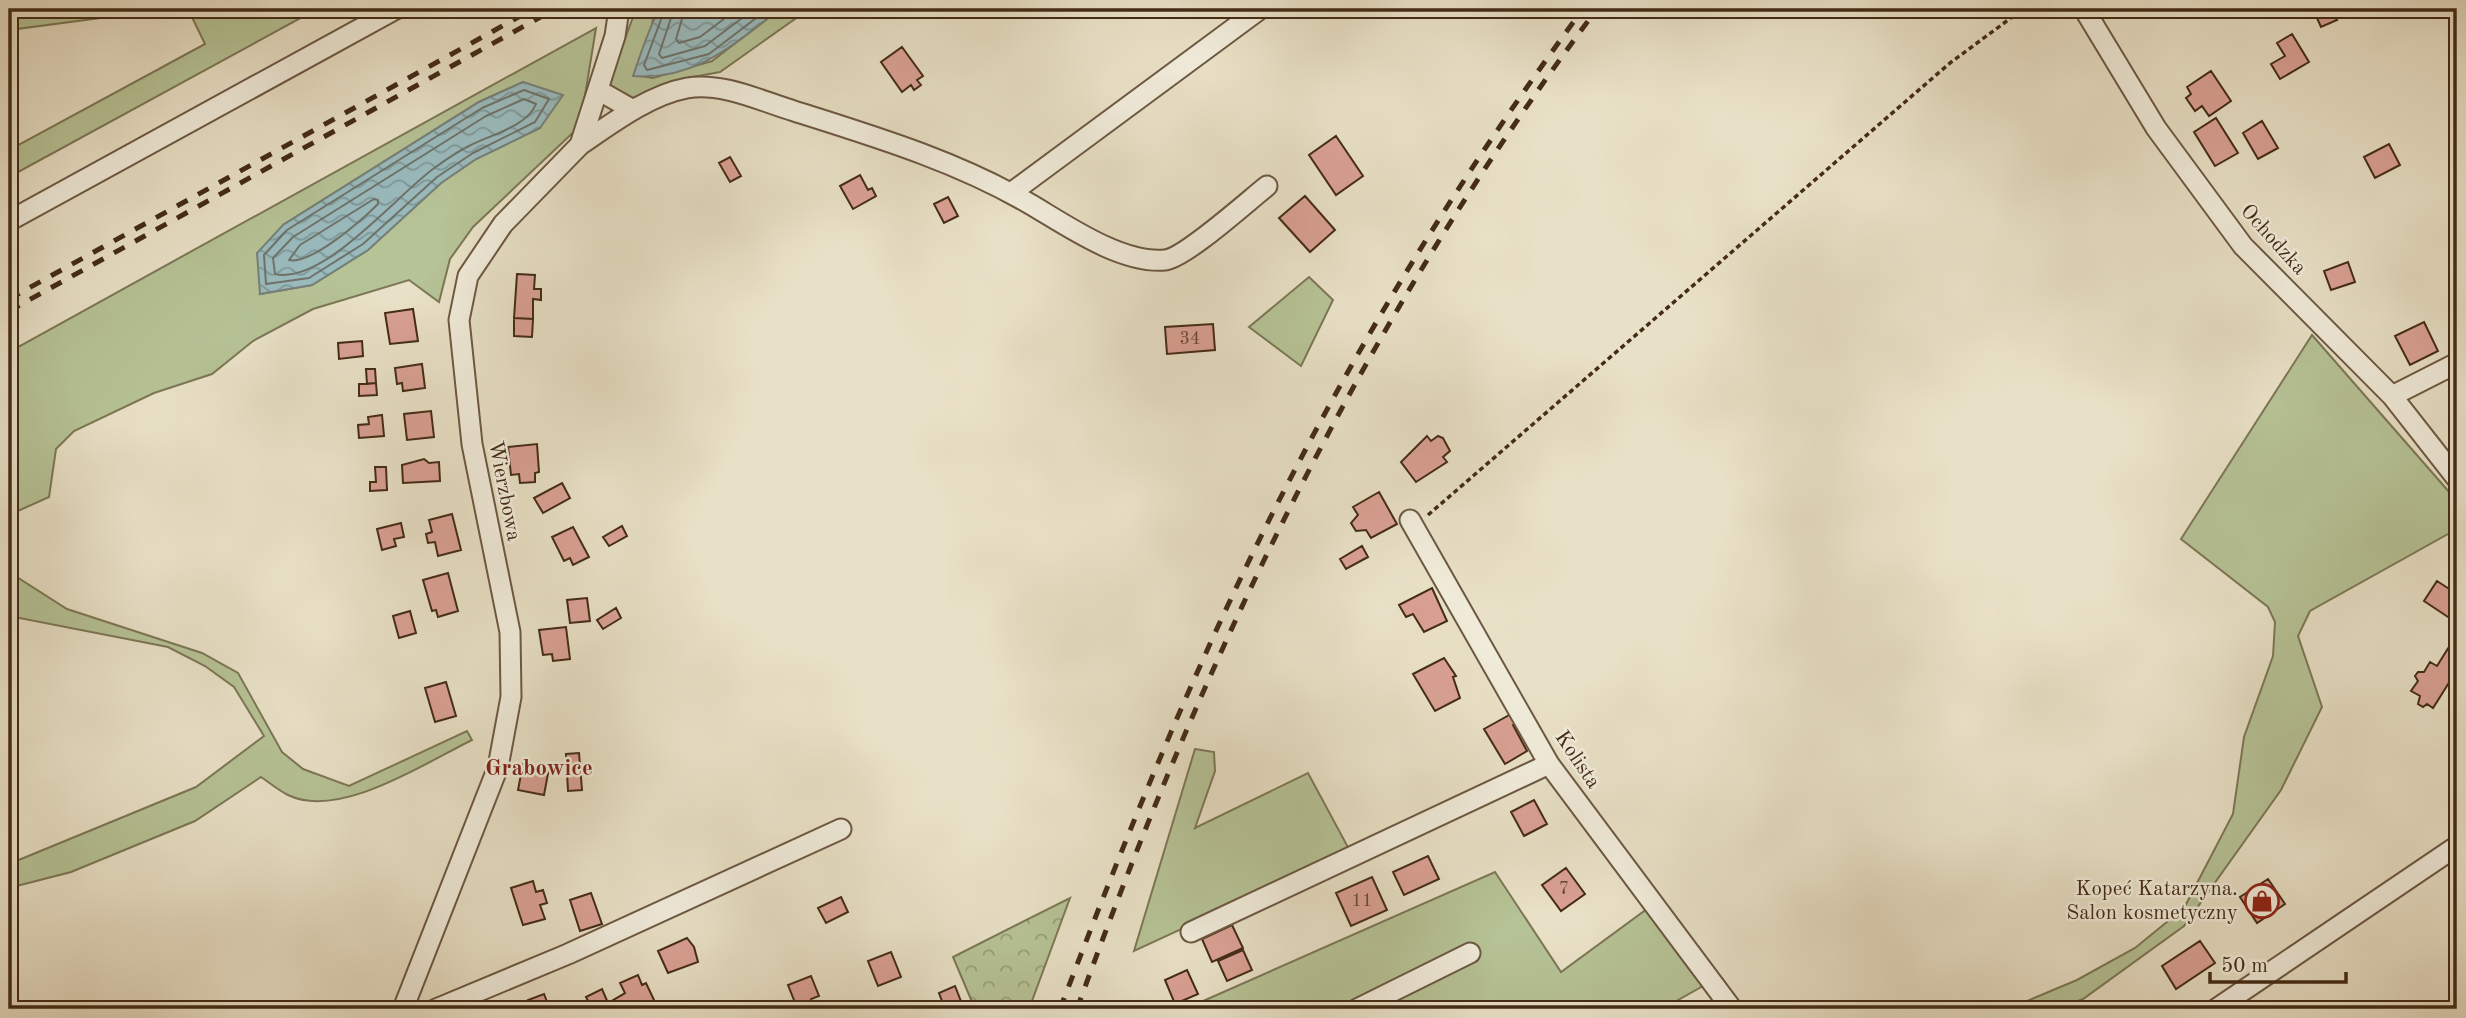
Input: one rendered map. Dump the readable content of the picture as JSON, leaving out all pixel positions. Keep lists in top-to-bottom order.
{
  "streets": {
    "street": ["Ochodzka", "Wierzbowa", "Kolista"]
  },
  "districts": ["Grabowice"],
  "places": {
    "shop": ["Kopeć Katarzyna. Salon kosmetyczny"]
  },
  "house_numbers": ["34", "7", "11"],
  "scale_bar": "50 m"
}
